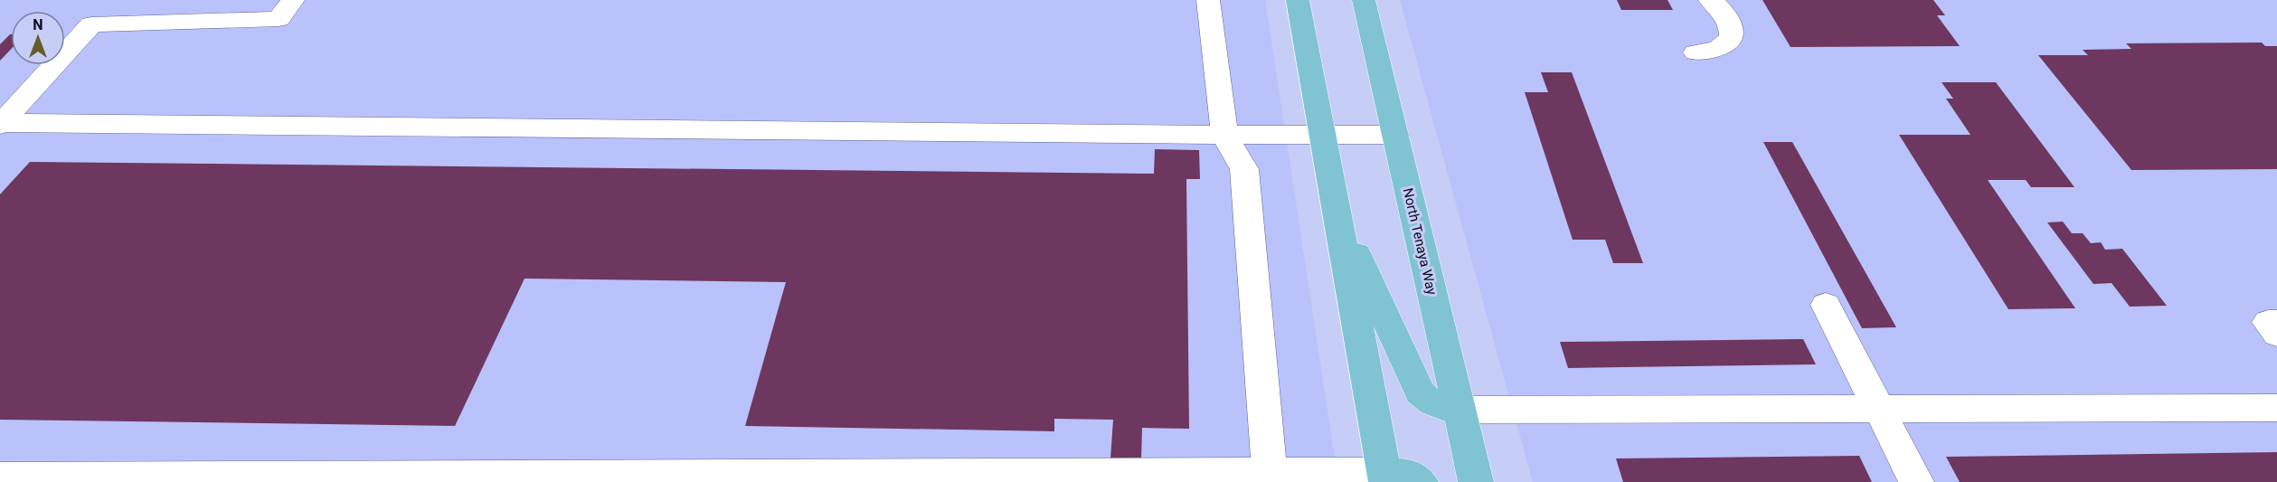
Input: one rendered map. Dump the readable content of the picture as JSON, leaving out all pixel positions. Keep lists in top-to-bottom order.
{
  "streets": {
    "main road": ["North Tenaya Way"]
  },
  "north": "top"
}
